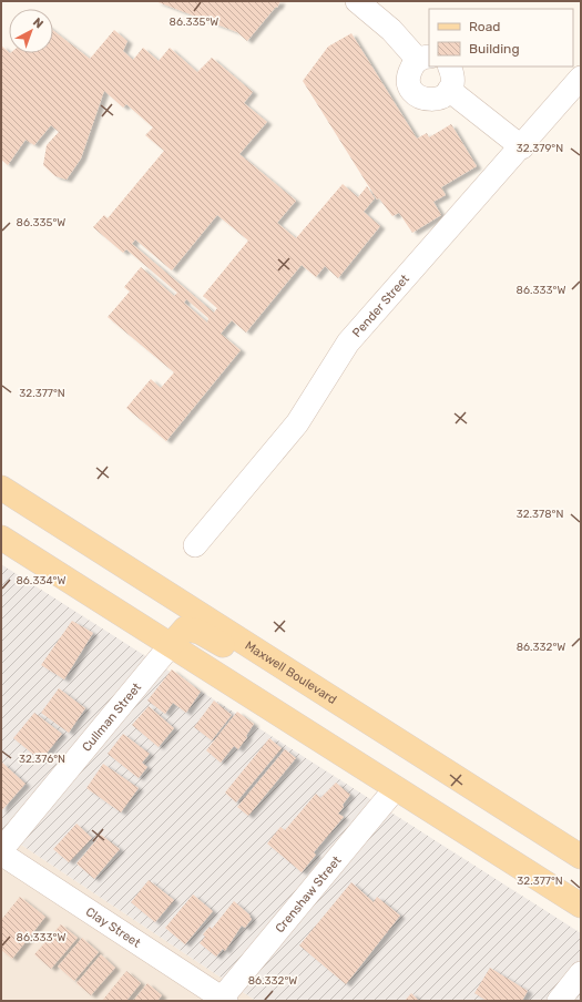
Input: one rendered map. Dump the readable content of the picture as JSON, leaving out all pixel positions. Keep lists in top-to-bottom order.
{
  "streets": {
    "main road": ["Maxwell Boulevard"],
    "street": [
      "Pender Street",
      "Cullman Street",
      "Crenshaw Street",
      "Clay Street"
    ]
  },
  "crossings": [
    ["Crenshaw Street", "Clay Street"]
  ],
  "legend": ["Road", "Building"],
  "north": "top right",
  "coordinates": [
    "86.335°W",
    "32.379°N",
    "86.333°W",
    "32.377°N",
    "32.378°N",
    "86.334°W",
    "86.332°W",
    "32.376°N"
  ]
}
